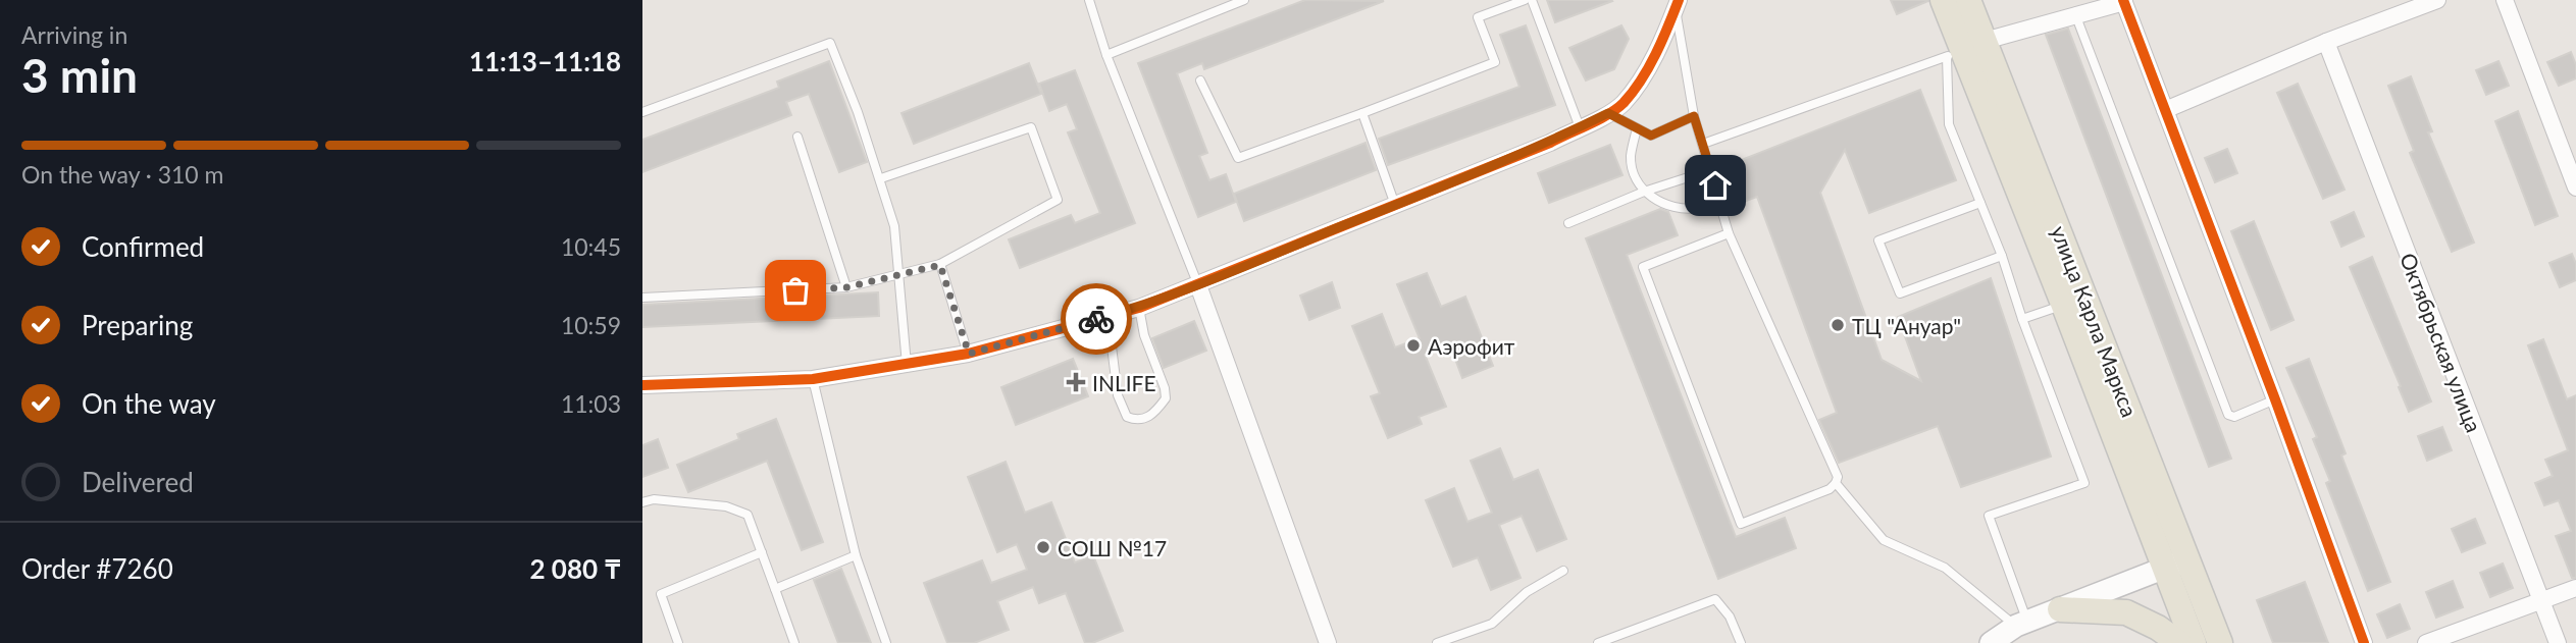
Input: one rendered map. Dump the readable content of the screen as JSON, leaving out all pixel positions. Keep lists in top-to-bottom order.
{
  "streets": {
    "main road": ["улица Карла Маркса"],
    "street": ["Октябрьская улица"]
  },
  "places": {
    "other": ["ТЦ \"Ануар\"", "Аэрофит", "СОШ №17"],
    "health": ["INLIFE"]
  },
  "page": {
    "heading": ["3 min", "Arriving in", "11:13–11:18"],
    "panel": ["Order #7260", "2 080 ₸"],
    "bar": "On the way · 310 m",
    "list": [
      ["Confirmed", "10:45"],
      ["Preparing", "10:59"],
      ["On the way", "11:03"],
      "Delivered"
    ]
  }
}
